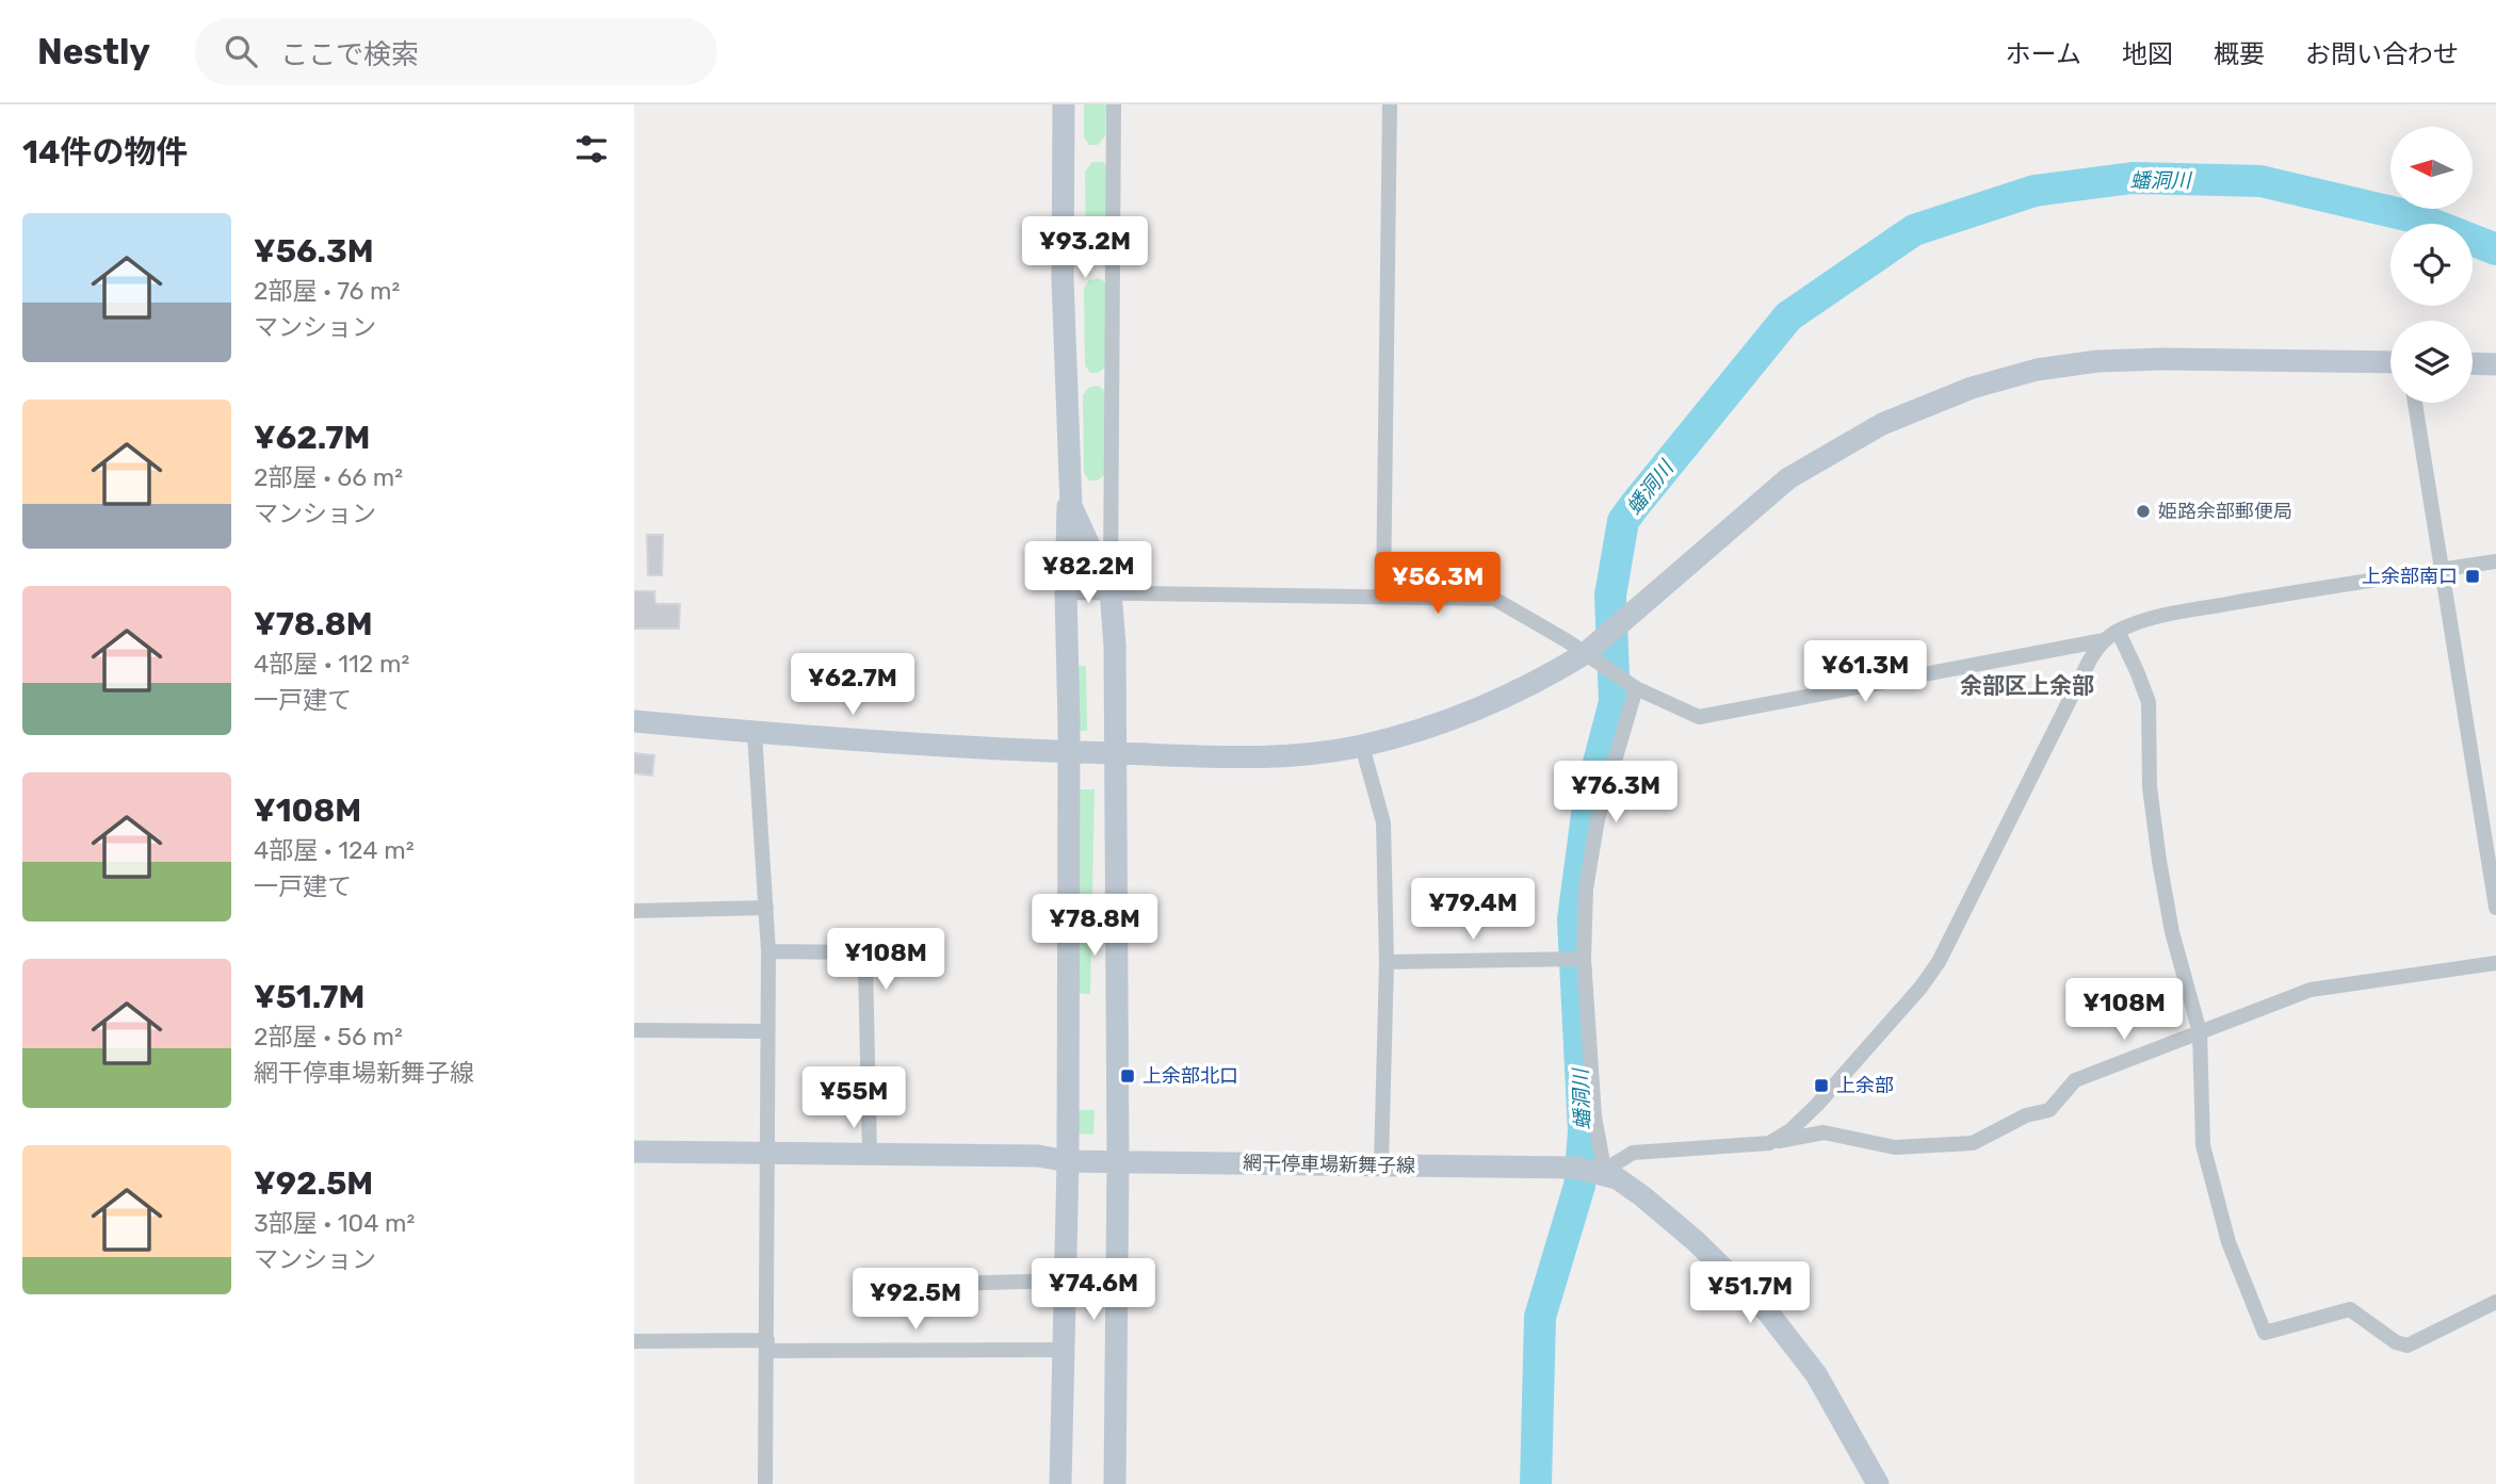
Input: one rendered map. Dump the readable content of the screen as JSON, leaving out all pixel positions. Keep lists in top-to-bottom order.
{
  "streets": {
    "street": ["網干停車場新舞子線"]
  },
  "districts": ["余部区上余部"],
  "water": ["蟠洞川"],
  "places": {
    "other": ["姫路余部郵便局"],
    "transit": ["上余部南口", "上余部北口", "上余部"]
  },
  "north": "left",
  "page": {
    "header": "Nestly",
    "search": "ここで検索",
    "nav": [
      "ホーム",
      "地図",
      "概要",
      "お問い合わせ"
    ],
    "heading": "14件の物件",
    "list": [
      {
        "name": "¥56.3M",
        "note": "2部屋 · 76 m² · マンション"
      },
      {
        "name": "¥62.7M",
        "note": "2部屋 · 66 m² · マンション"
      },
      {
        "name": "¥78.8M",
        "note": "4部屋 · 112 m² · 一戸建て"
      },
      {
        "name": "¥108M",
        "note": "4部屋 · 124 m² · 一戸建て"
      },
      {
        "name": "¥51.7M",
        "note": "2部屋 · 56 m² · 網干停車場新舞子線"
      },
      {
        "name": "¥92.5M",
        "note": "3部屋 · 104 m² · マンション"
      }
    ],
    "price": [
      "¥93.2M",
      "¥82.2M",
      "¥56.3M",
      "¥61.3M",
      "¥62.7M",
      "¥76.3M",
      "¥79.4M",
      "¥78.8M",
      "¥108M",
      "¥108M",
      "¥55M",
      "¥74.6M",
      "¥51.7M",
      "¥92.5M"
    ]
  }
}
